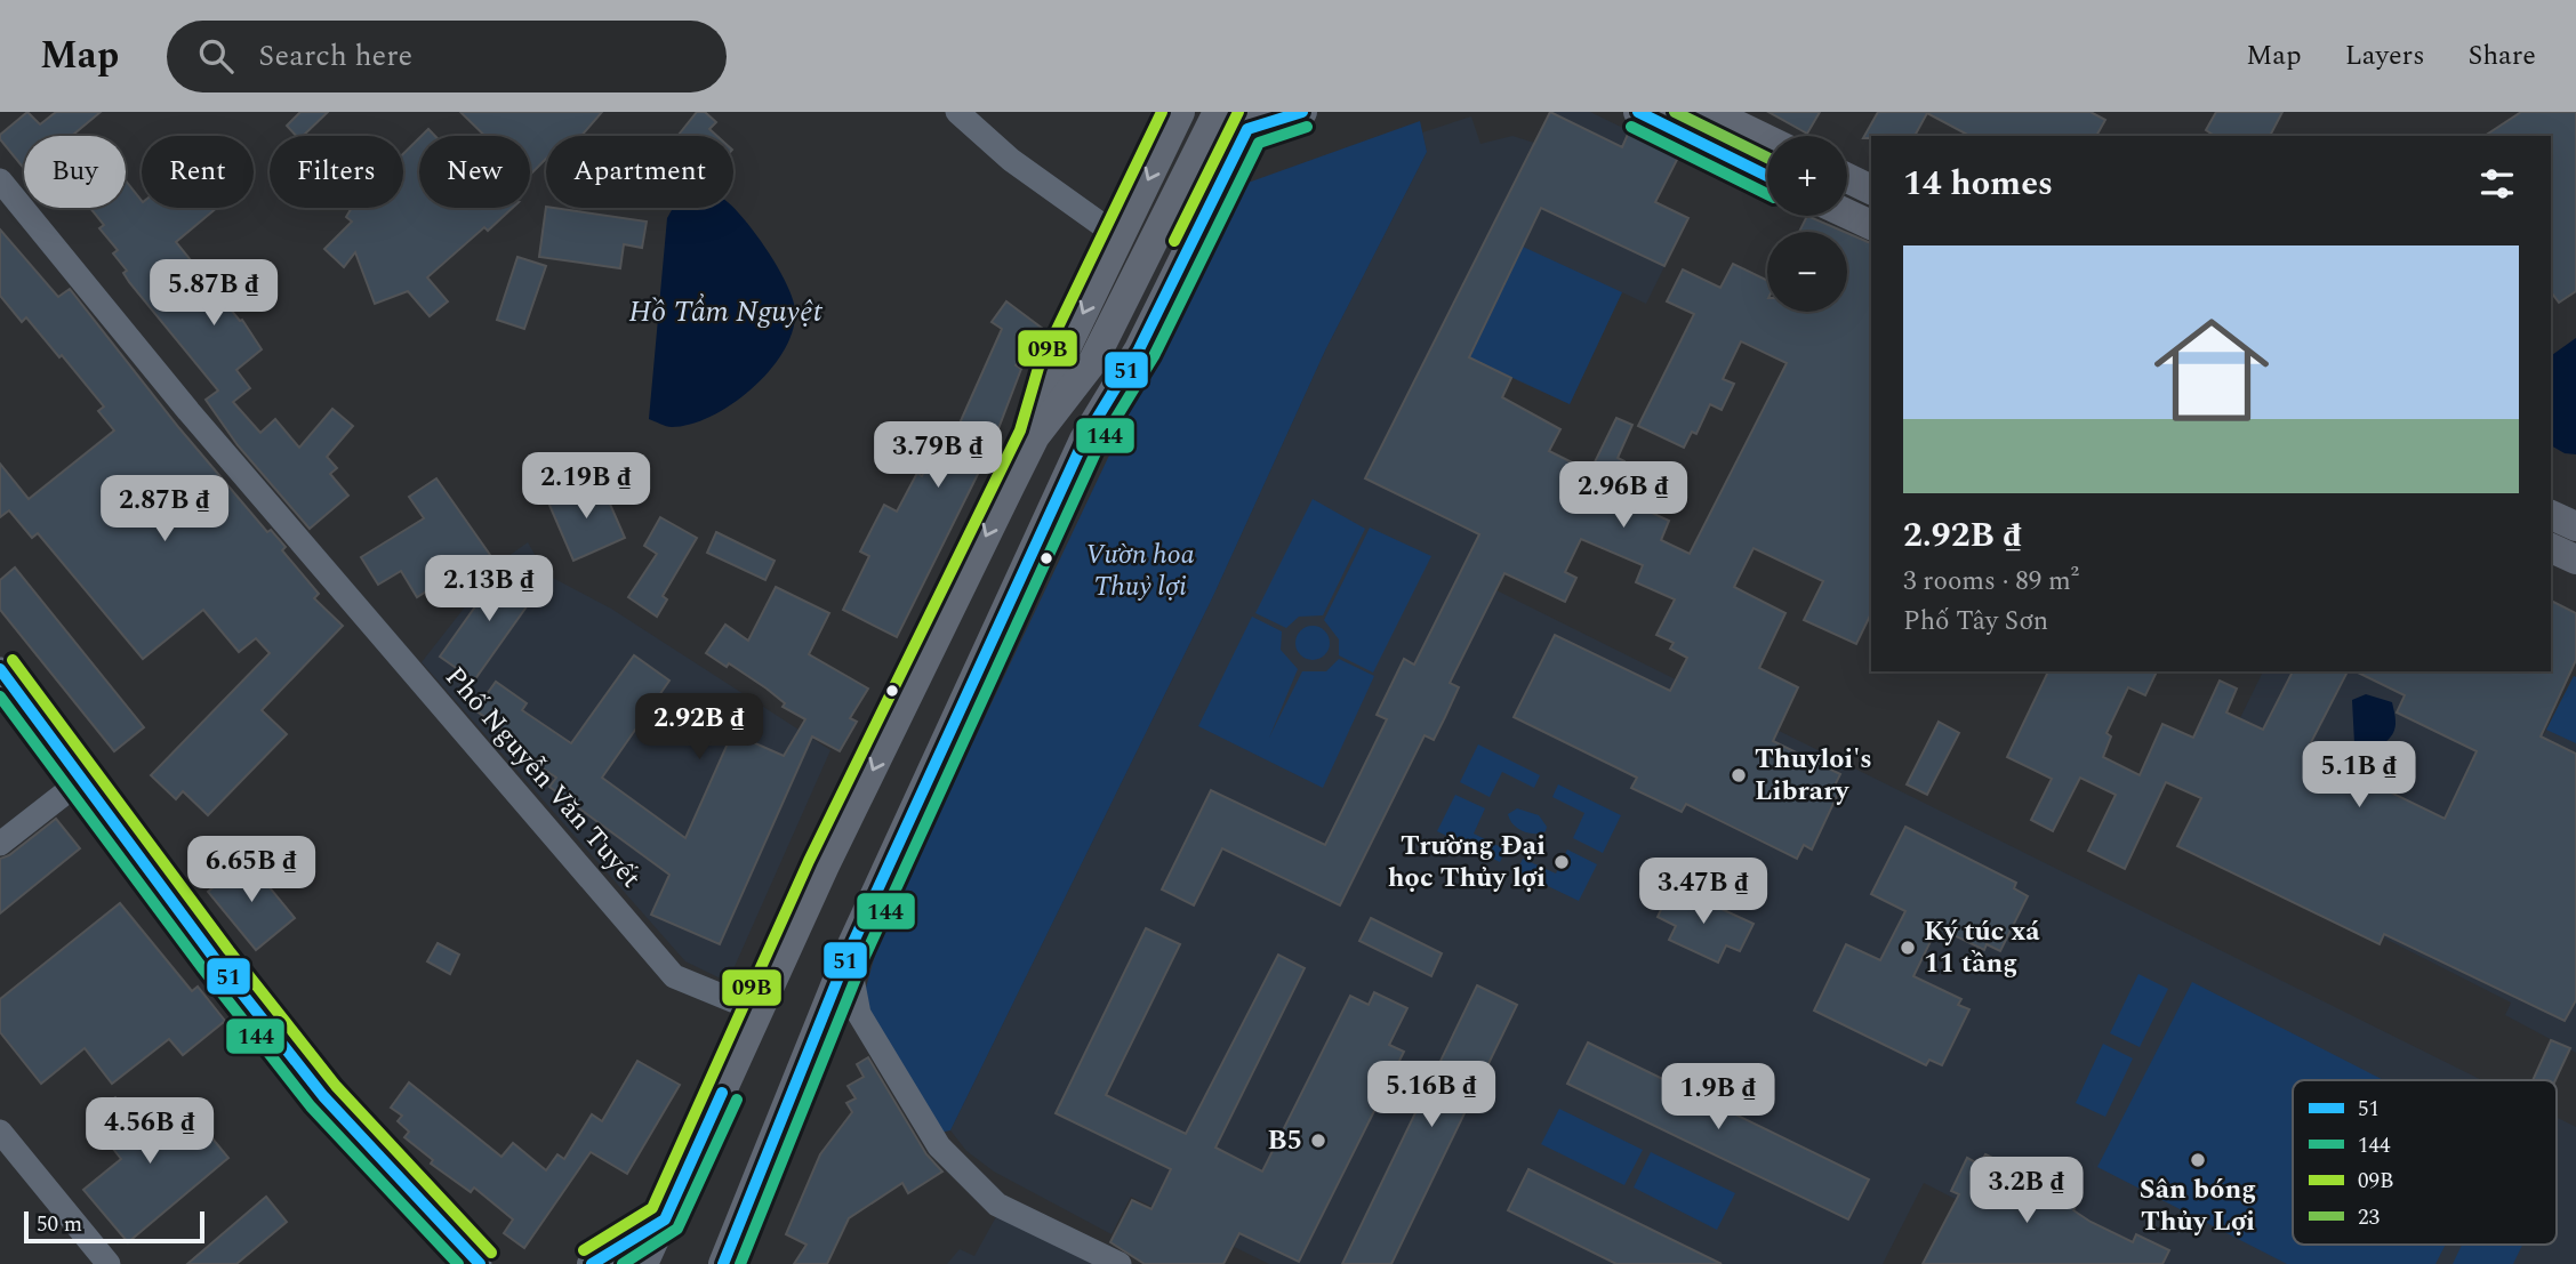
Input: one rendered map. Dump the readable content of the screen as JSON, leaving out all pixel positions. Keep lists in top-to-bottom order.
{
  "streets": {
    "street": ["Phố Nguyễn Văn Tuyết"]
  },
  "water": ["Hồ Tẩm Nguyệt"],
  "parks": ["Vườn hoa Thuỷ lợi"],
  "places": [
    "Thuyloi's Library",
    "Trường Đại học Thủy lợi",
    "Ký túc xá 11 tầng",
    "B5",
    "Sân bóng Thủy Lợi"
  ],
  "lines": [
    "transit line 51",
    "transit line 09B",
    "transit line 23",
    "transit line 144"
  ],
  "legend": [
    "51",
    "144",
    "09B",
    "23"
  ],
  "scale_bar": "50 m",
  "page": {
    "header": "Map",
    "search": "Search here",
    "nav": ["Map", "Layers", "Share"],
    "map_buttons": ["+", "−"],
    "chip": [
      "Buy",
      "Rent",
      "Filters",
      "New",
      "Apartment"
    ],
    "heading": "14 homes",
    "list": [
      {
        "name": "2.92B ₫",
        "note": "3 rooms · 89 m² · Phố Tây Sơn"
      }
    ],
    "price": [
      "5.87B ₫",
      "3.79B ₫",
      "2.19B ₫",
      "2.96B ₫",
      "2.87B ₫",
      "2.13B ₫",
      "2.92B ₫",
      "5.1B ₫",
      "6.65B ₫",
      "3.47B ₫",
      "5.16B ₫",
      "1.9B ₫",
      "4.56B ₫",
      "3.2B ₫"
    ],
    "scale": "50 m"
  }
}
